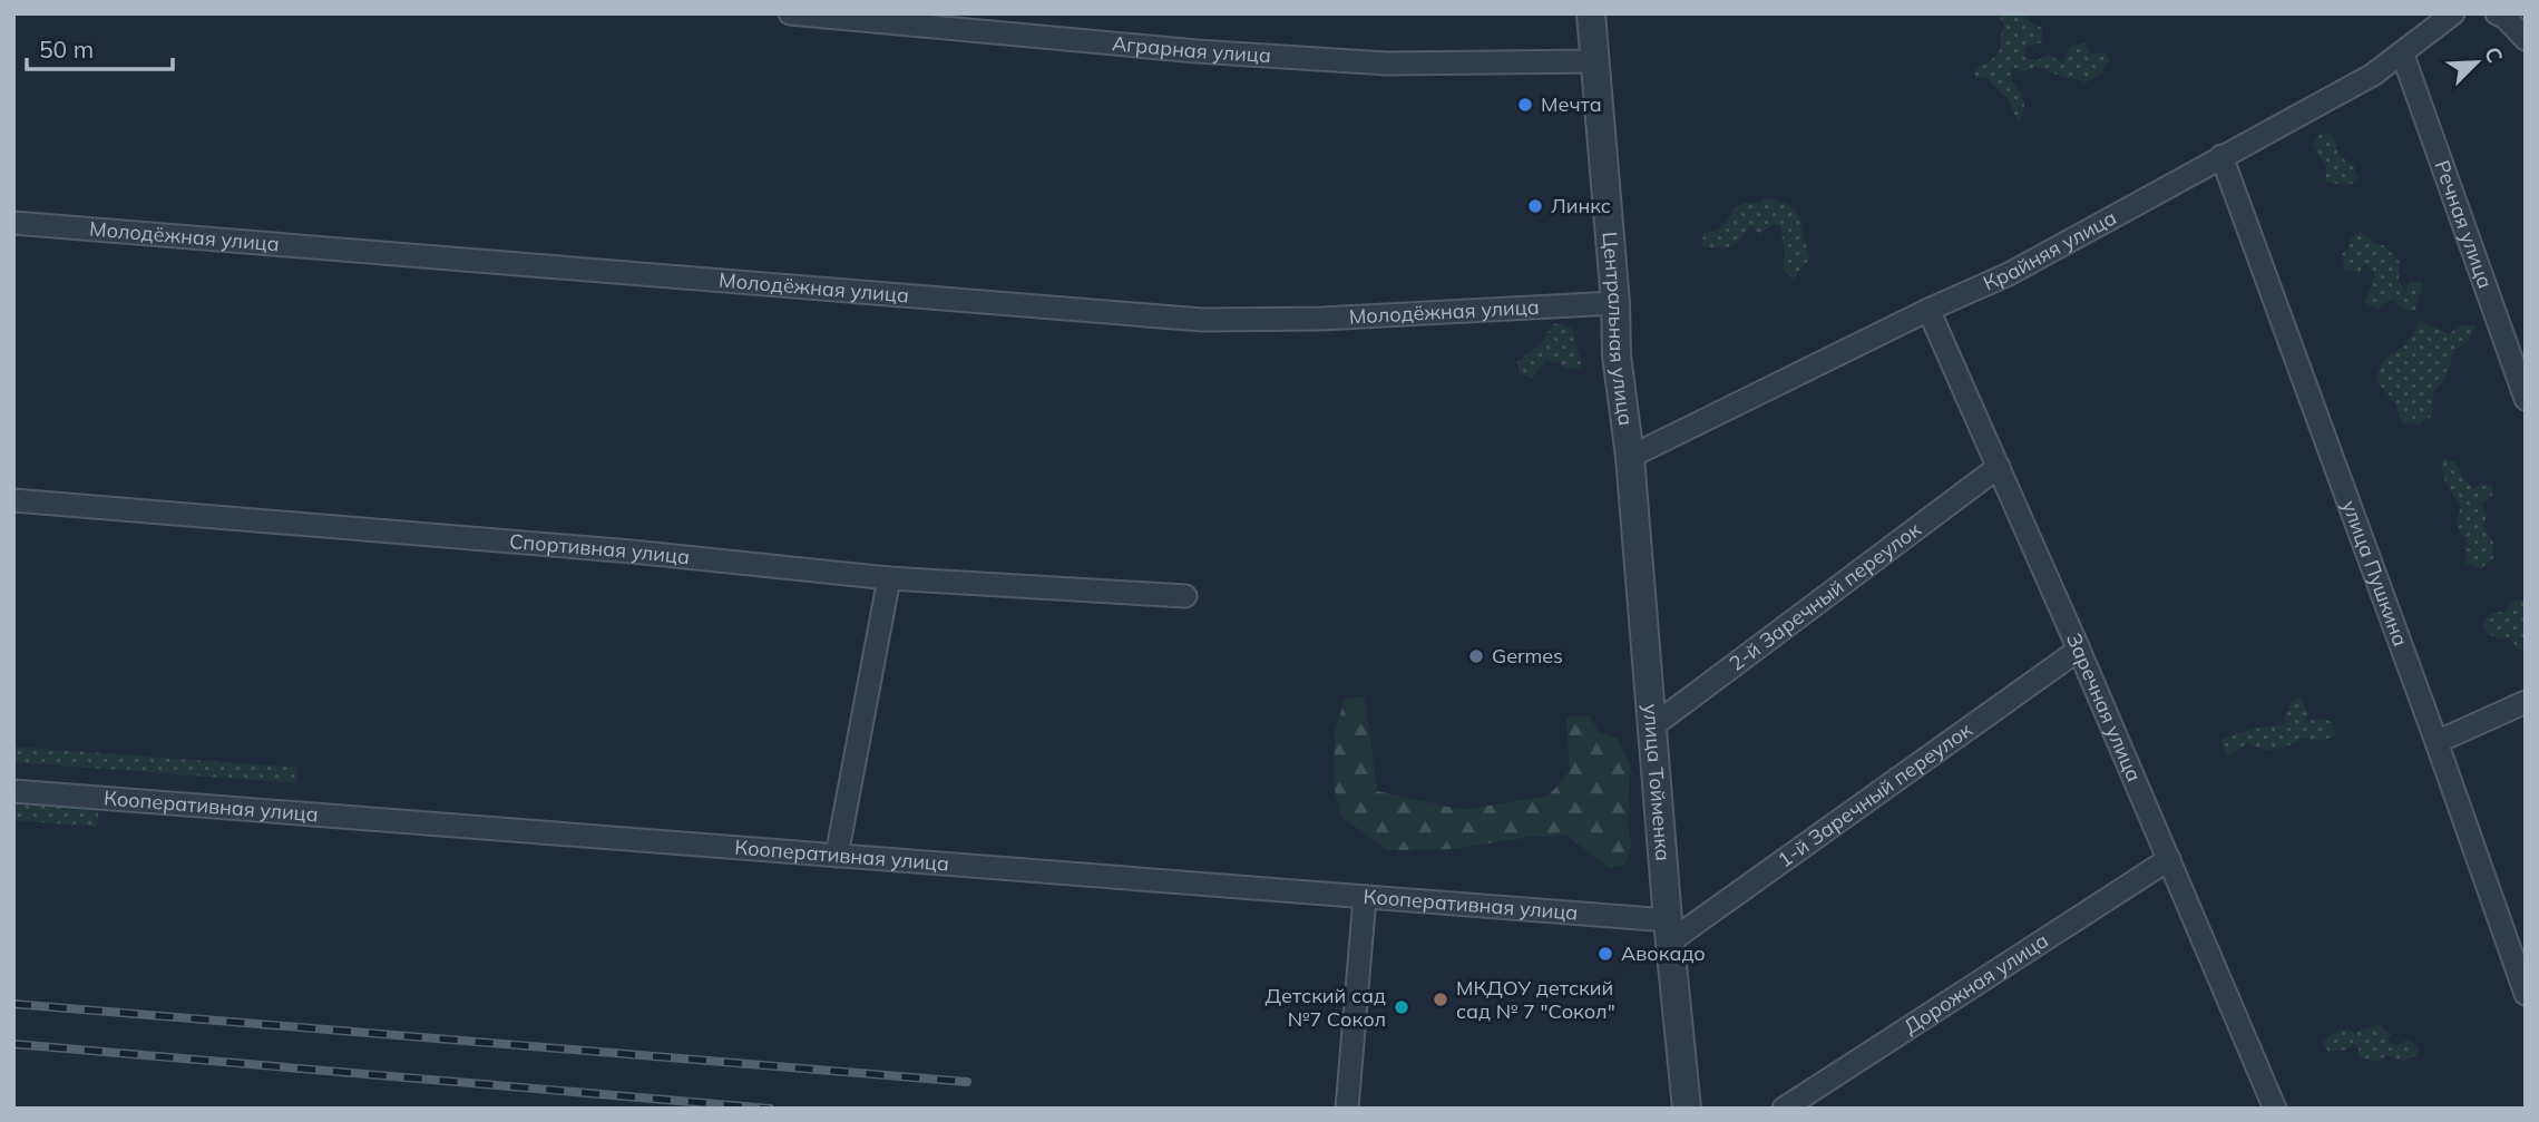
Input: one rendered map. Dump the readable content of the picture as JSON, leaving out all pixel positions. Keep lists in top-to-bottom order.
{
  "streets": {
    "street": [
      "Аграрная улица",
      "Речная улица",
      "Молодёжная улица",
      "Крайняя улица",
      "Центральная улица",
      "Спортивная улица",
      "улица Пушкина",
      "2-й Заречный переулок",
      "Заречная улица",
      "улица Тойменка",
      "1-й Заречный переулок",
      "Кооперативная улица",
      "Дорожная улица"
    ]
  },
  "crossings": [
    ["Аграрная улица", "Центральная улица"],
    ["Речная улица", "Крайняя улица"],
    ["Молодёжная улица", "Центральная улица"],
    ["Крайняя улица", "Центральная улица"],
    ["Крайняя улица", "улица Пушкина"],
    ["Крайняя улица", "Заречная улица"],
    ["Крайняя улица", "улица Тойменка"],
    ["Центральная улица", "улица Тойменка"],
    ["2-й Заречный переулок", "Заречная улица"],
    ["2-й Заречный переулок", "улица Тойменка"],
    ["Заречная улица", "1-й Заречный переулок"],
    ["Заречная улица", "Дорожная улица"],
    ["улица Тойменка", "1-й Заречный переулок"],
    ["улица Тойменка", "Кооперативная улица"],
    ["1-й Заречный переулок", "Кооперативная улица"]
  ],
  "places": [
    "Мечта",
    "Линкс",
    "Germes",
    "Авокадо",
    "МКДОУ детский сад № 7 \"Сокол\"",
    "Детский сад №7 Сокол"
  ],
  "scale_bar": "50 m",
  "north": "top right"
}
